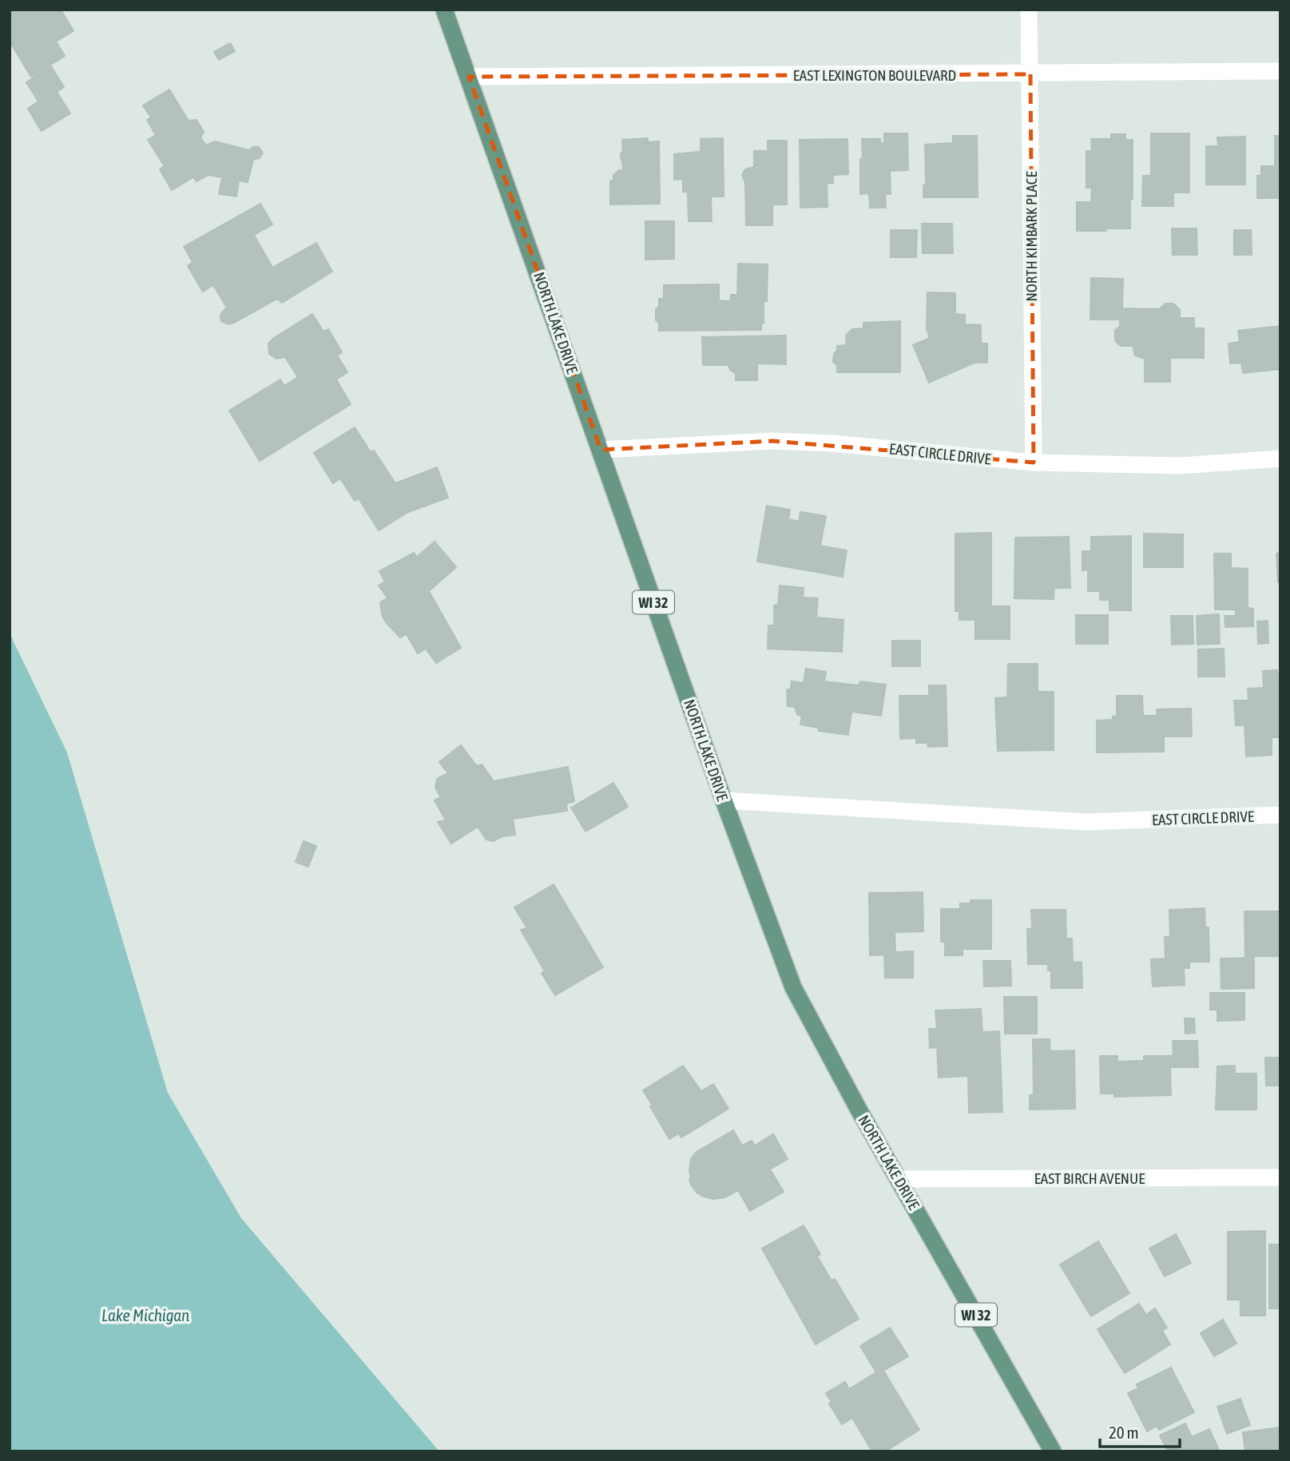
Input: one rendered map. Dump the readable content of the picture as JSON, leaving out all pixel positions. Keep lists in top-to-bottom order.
{
  "streets": {
    "main road": ["NORTH LAKE DRIVE", "WI 32"],
    "street": [
      "EAST LEXINGTON BOULEVARD",
      "NORTH KIMBARK PLACE",
      "EAST CIRCLE DRIVE",
      "EAST BIRCH AVENUE"
    ]
  },
  "crossings": [
    ["EAST LEXINGTON BOULEVARD", "NORTH KIMBARK PLACE"],
    ["EAST LEXINGTON BOULEVARD", "NORTH LAKE DRIVE"],
    ["NORTH KIMBARK PLACE", "EAST CIRCLE DRIVE"],
    ["NORTH LAKE DRIVE", "EAST CIRCLE DRIVE"],
    ["NORTH LAKE DRIVE", "EAST BIRCH AVENUE"]
  ],
  "water": ["Lake Michigan"],
  "scale_bar": "20 m"
}
